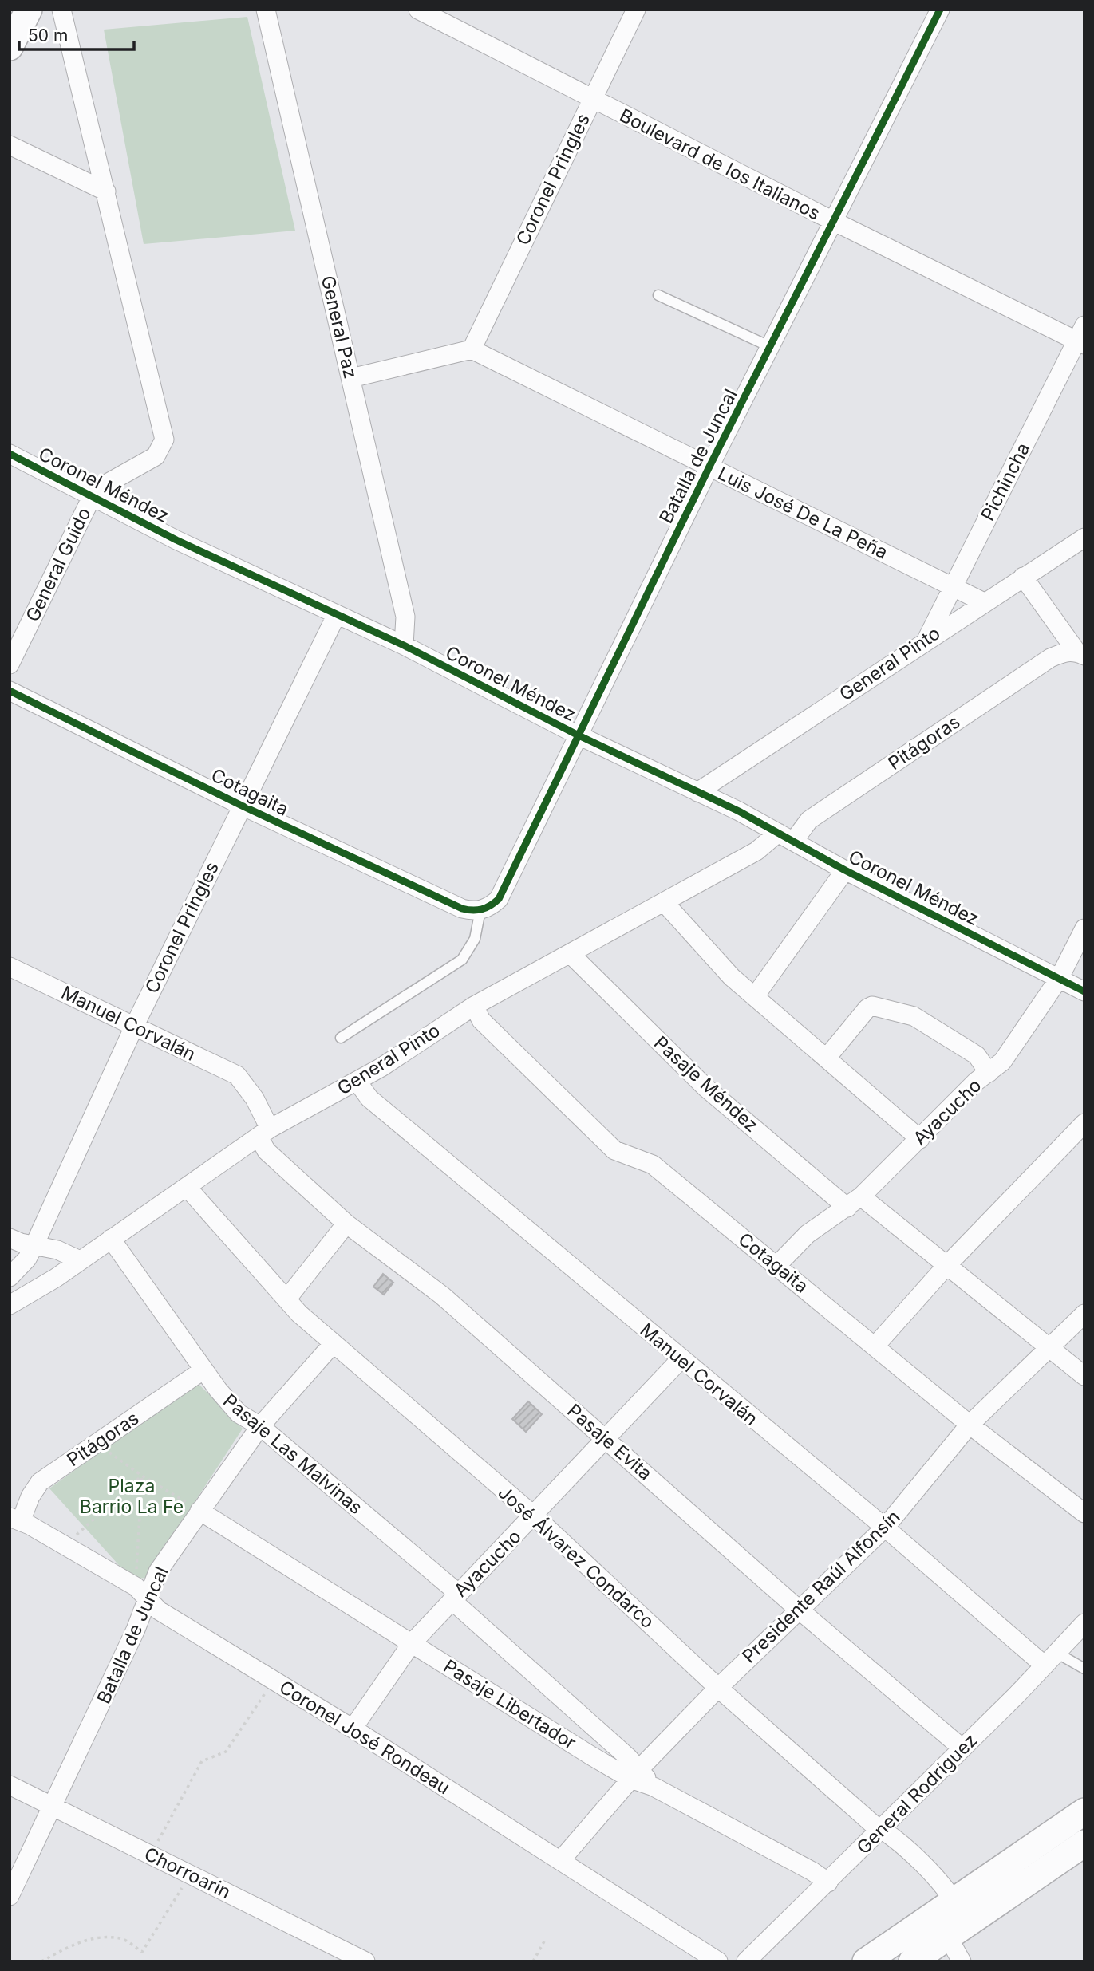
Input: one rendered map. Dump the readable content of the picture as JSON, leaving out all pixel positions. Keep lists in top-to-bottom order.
{
  "streets": {
    "street": [
      "Boulevard de los Italianos",
      "Coronel Pringles",
      "General Paz",
      "Batalla de Juncal",
      "Pichincha",
      "Coronel Méndez",
      "Luis José De La Peña",
      "General Guido",
      "General Pinto",
      "Pitágoras",
      "Cotagaita",
      "Manuel Corvalán",
      "Pasaje Méndez",
      "Ayacucho",
      "Pasaje Evita",
      "Pasaje Las Malvinas",
      "José Álvarez Condarco",
      "Presidente Raúl Alfonsín",
      "Pasaje Libertador",
      "Coronel José Rondeau",
      "General Rodríguez",
      "Chorroarin"
    ]
  },
  "crossings": [
    ["Boulevard de los Italianos", "Coronel Pringles"],
    ["Boulevard de los Italianos", "Batalla de Juncal"],
    ["Boulevard de los Italianos", "Pichincha"],
    ["Coronel Pringles", "Coronel Méndez"],
    ["Coronel Pringles", "Luis José De La Peña"],
    ["Coronel Pringles", "Cotagaita"],
    ["Coronel Pringles", "Manuel Corvalán"],
    ["General Paz", "Coronel Méndez"],
    ["Batalla de Juncal", "Coronel Méndez"],
    ["Batalla de Juncal", "Luis José De La Peña"],
    ["Batalla de Juncal", "Cotagaita"],
    ["Batalla de Juncal", "Pasaje Las Malvinas"],
    ["Batalla de Juncal", "José Álvarez Condarco"],
    ["Batalla de Juncal", "Pasaje Libertador"],
    ["Batalla de Juncal", "Coronel José Rondeau"],
    ["Batalla de Juncal", "Chorroarin"],
    ["Pichincha", "Luis José De La Peña"],
    ["Pichincha", "General Pinto"],
    ["Coronel Méndez", "General Guido"],
    ["Coronel Méndez", "General Pinto"],
    ["Coronel Méndez", "Pitágoras"],
    ["Coronel Méndez", "Ayacucho"],
    ["Luis José De La Peña", "General Pinto"],
    ["General Pinto", "Pitágoras"],
    ["General Pinto", "Cotagaita"],
    ["General Pinto", "Manuel Corvalán"],
    ["General Pinto", "Pasaje Méndez"],
    ["General Pinto", "Pasaje Evita"],
    ["General Pinto", "Pasaje Las Malvinas"],
    ["General Pinto", "José Álvarez Condarco"],
    ["Pitágoras", "Pasaje Las Malvinas"],
    ["Pitágoras", "Coronel José Rondeau"],
    ["Cotagaita", "Ayacucho"],
    ["Cotagaita", "Presidente Raúl Alfonsín"],
    ["Manuel Corvalán", "Ayacucho"],
    ["Manuel Corvalán", "Pasaje Evita"],
    ["Manuel Corvalán", "Presidente Raúl Alfonsín"],
    ["Manuel Corvalán", "General Rodríguez"],
    ["Pasaje Méndez", "Ayacucho"],
    ["Pasaje Méndez", "Presidente Raúl Alfonsín"],
    ["Ayacucho", "Pasaje Evita"],
    ["Ayacucho", "Pasaje Las Malvinas"],
    ["Ayacucho", "José Álvarez Condarco"],
    ["Ayacucho", "Pasaje Libertador"],
    ["Ayacucho", "Coronel José Rondeau"],
    ["Pasaje Evita", "Presidente Raúl Alfonsín"],
    ["Pasaje Evita", "General Rodríguez"],
    ["Pasaje Las Malvinas", "Presidente Raúl Alfonsín"],
    ["Pasaje Las Malvinas", "Pasaje Libertador"],
    ["José Álvarez Condarco", "Presidente Raúl Alfonsín"],
    ["José Álvarez Condarco", "General Rodríguez"],
    ["Presidente Raúl Alfonsín", "Pasaje Libertador"],
    ["Presidente Raúl Alfonsín", "Coronel José Rondeau"],
    ["Pasaje Libertador", "General Rodríguez"]
  ],
  "parks": ["Plaza Barrio La Fe"],
  "scale_bar": "50 m"
}
